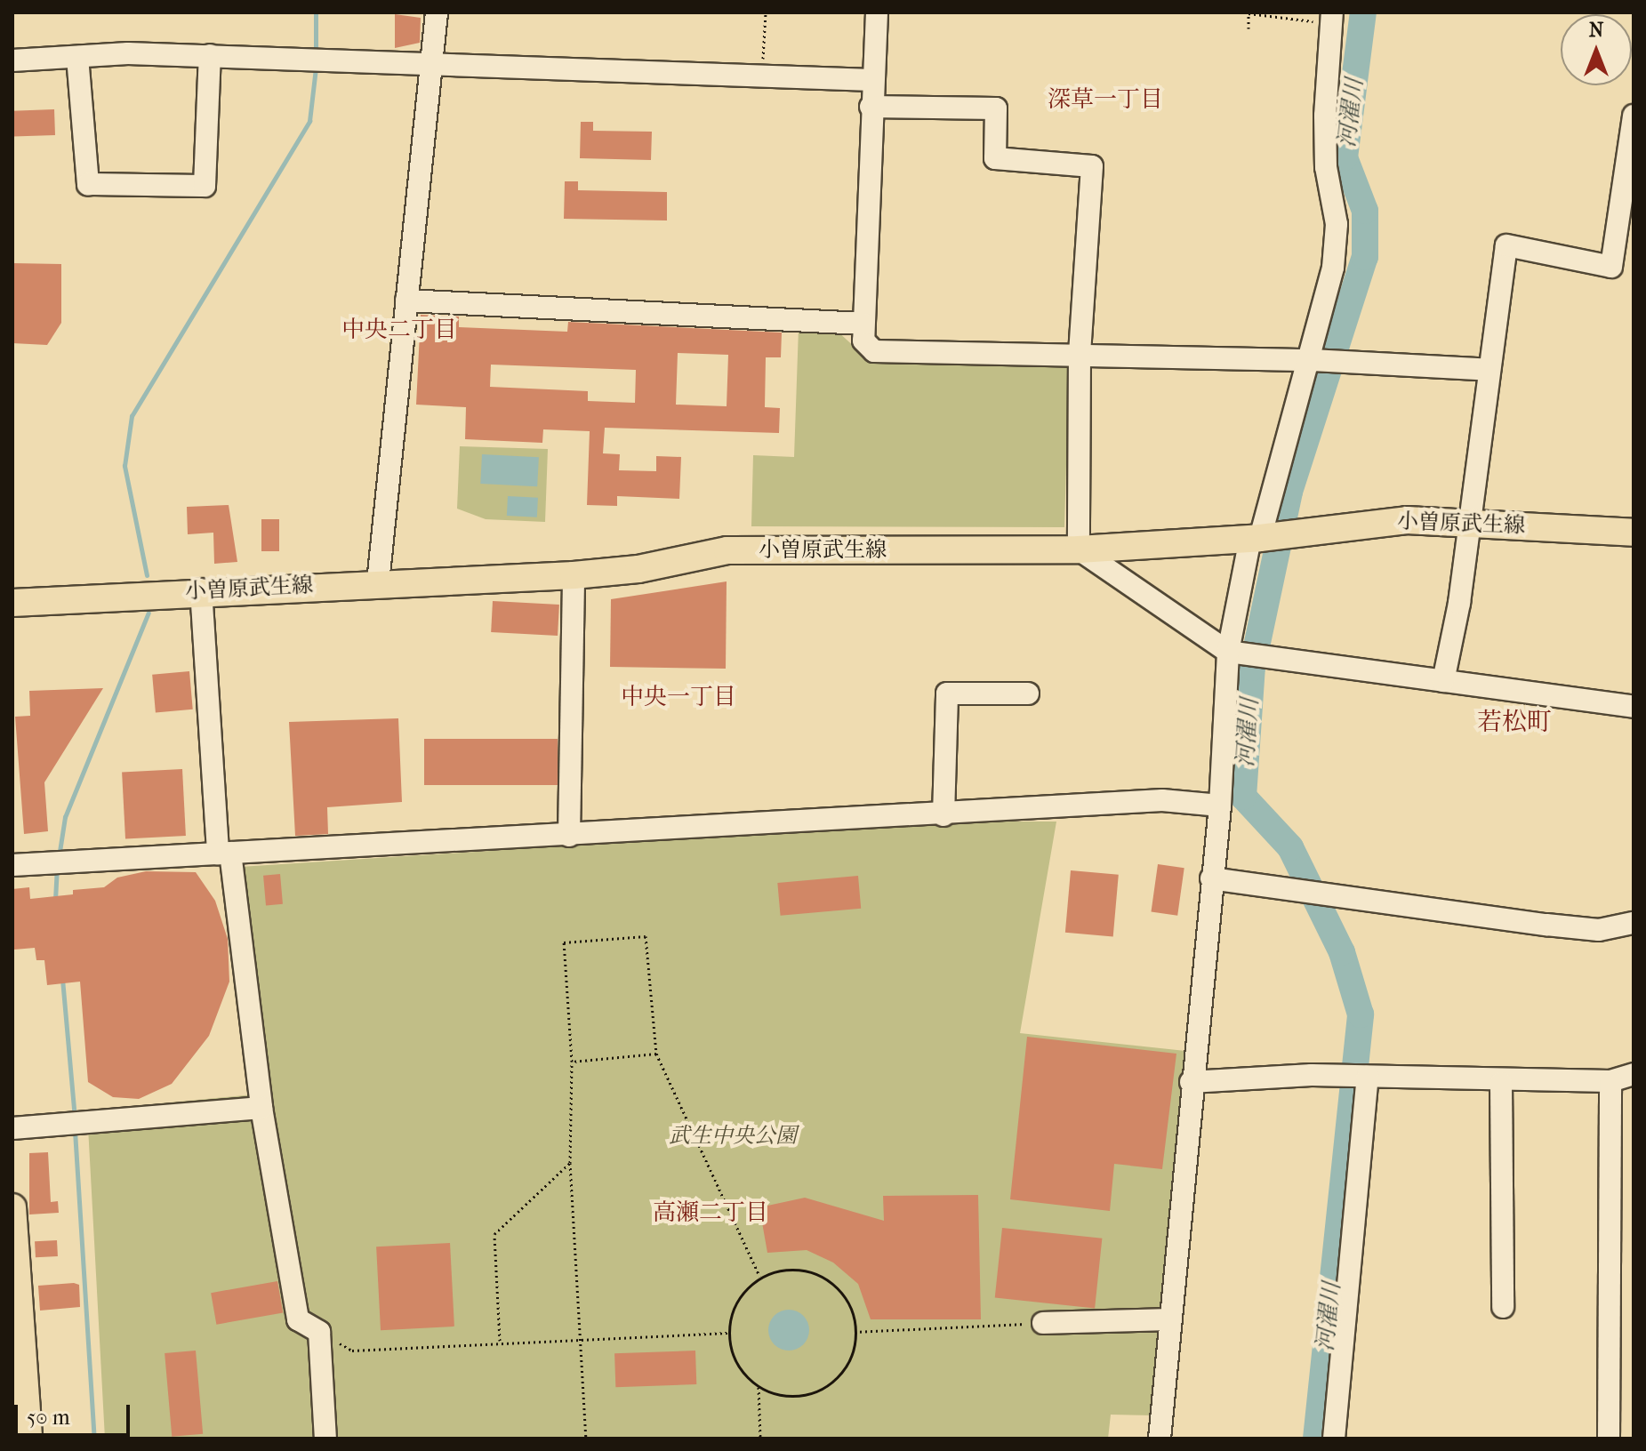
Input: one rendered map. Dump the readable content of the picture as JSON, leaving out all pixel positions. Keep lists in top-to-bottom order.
{
  "streets": {
    "main road": ["小曽原武生線"]
  },
  "districts": [
    "深草一丁目",
    "中央二丁目",
    "中央一丁目",
    "若松町",
    "高瀬二丁目"
  ],
  "water": ["河濯川"],
  "parks": ["武生中央公園"],
  "scale_bar": "50 m",
  "north": "top"
}
